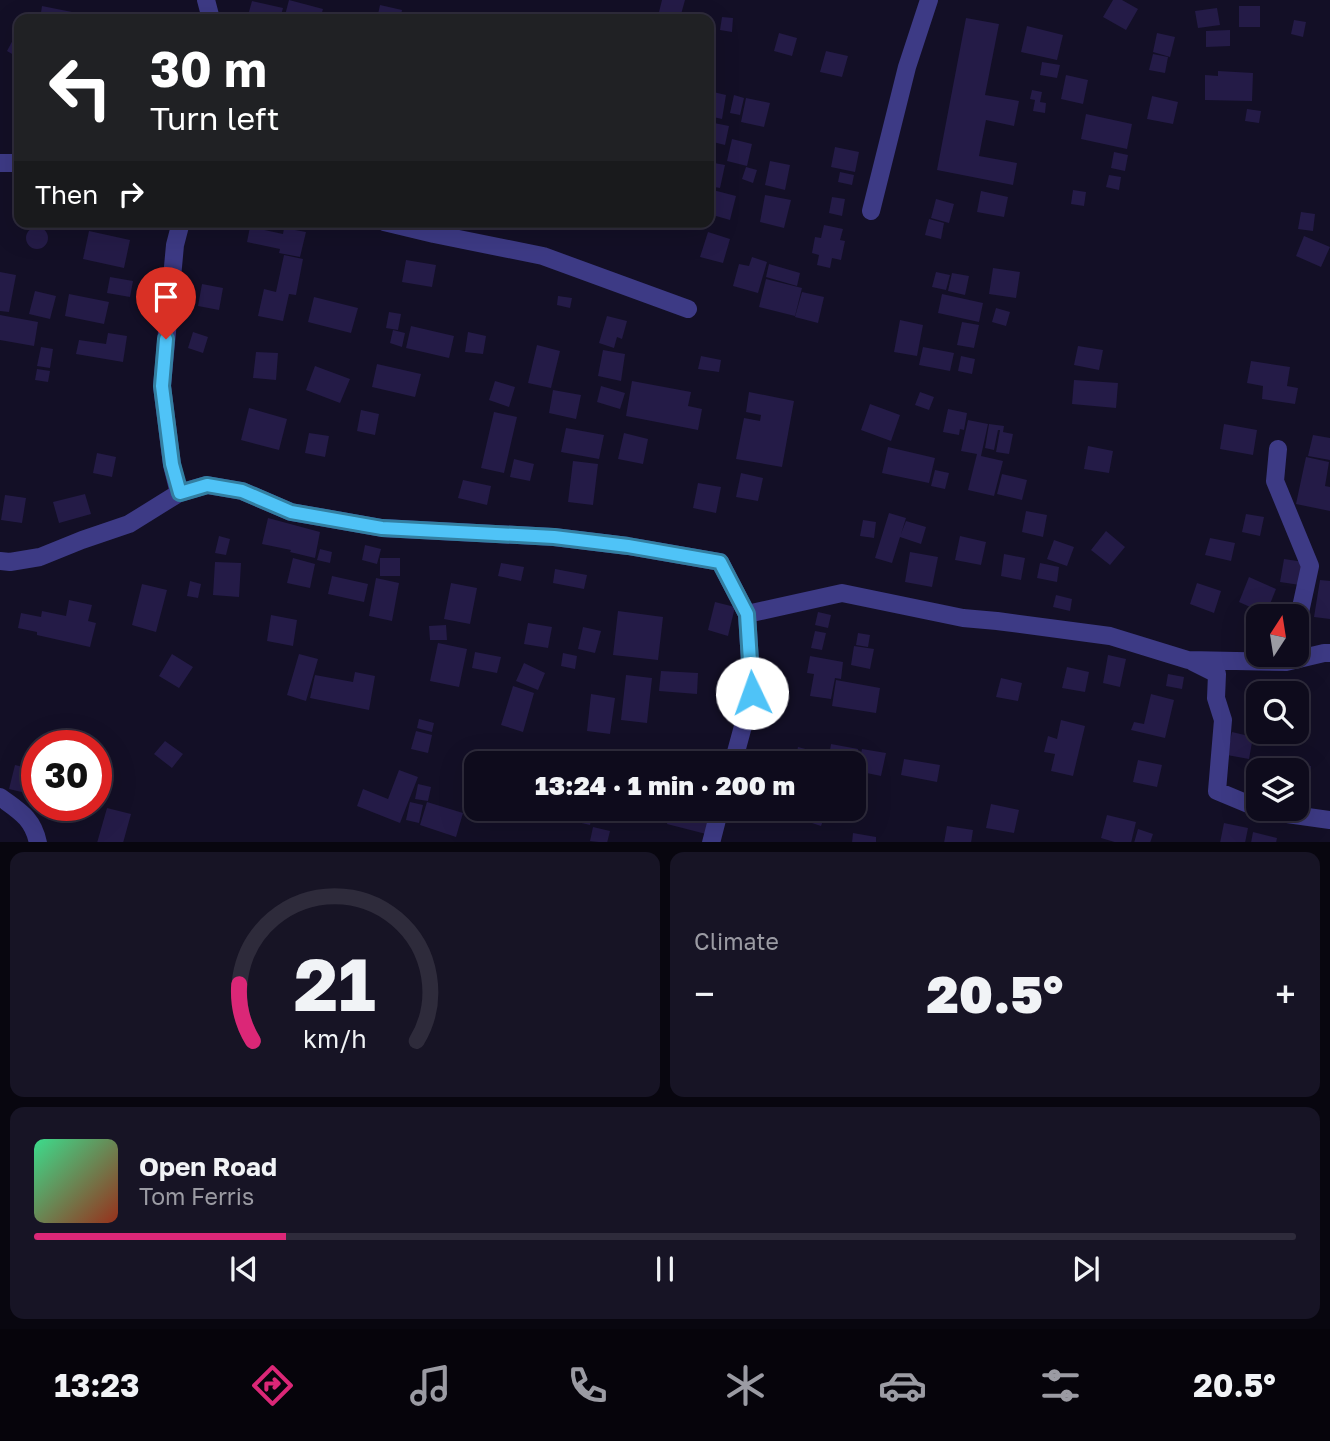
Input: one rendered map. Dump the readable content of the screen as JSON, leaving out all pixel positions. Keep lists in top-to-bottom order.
{
  "north": "top",
  "page": {
    "turn": ["30 m", "Turn left"],
    "then": "Then",
    "limit": "30",
    "trip": "13:24 · 1 min · 200 m",
    "tile": "Climate",
    "heat": ["−", "20.5°", "+"],
    "song": ["Open Road", "Tom Ferris"],
    "tabs": ["13:23", "20.5°"],
    "gauge": ["21", "km/h"]
  }
}
